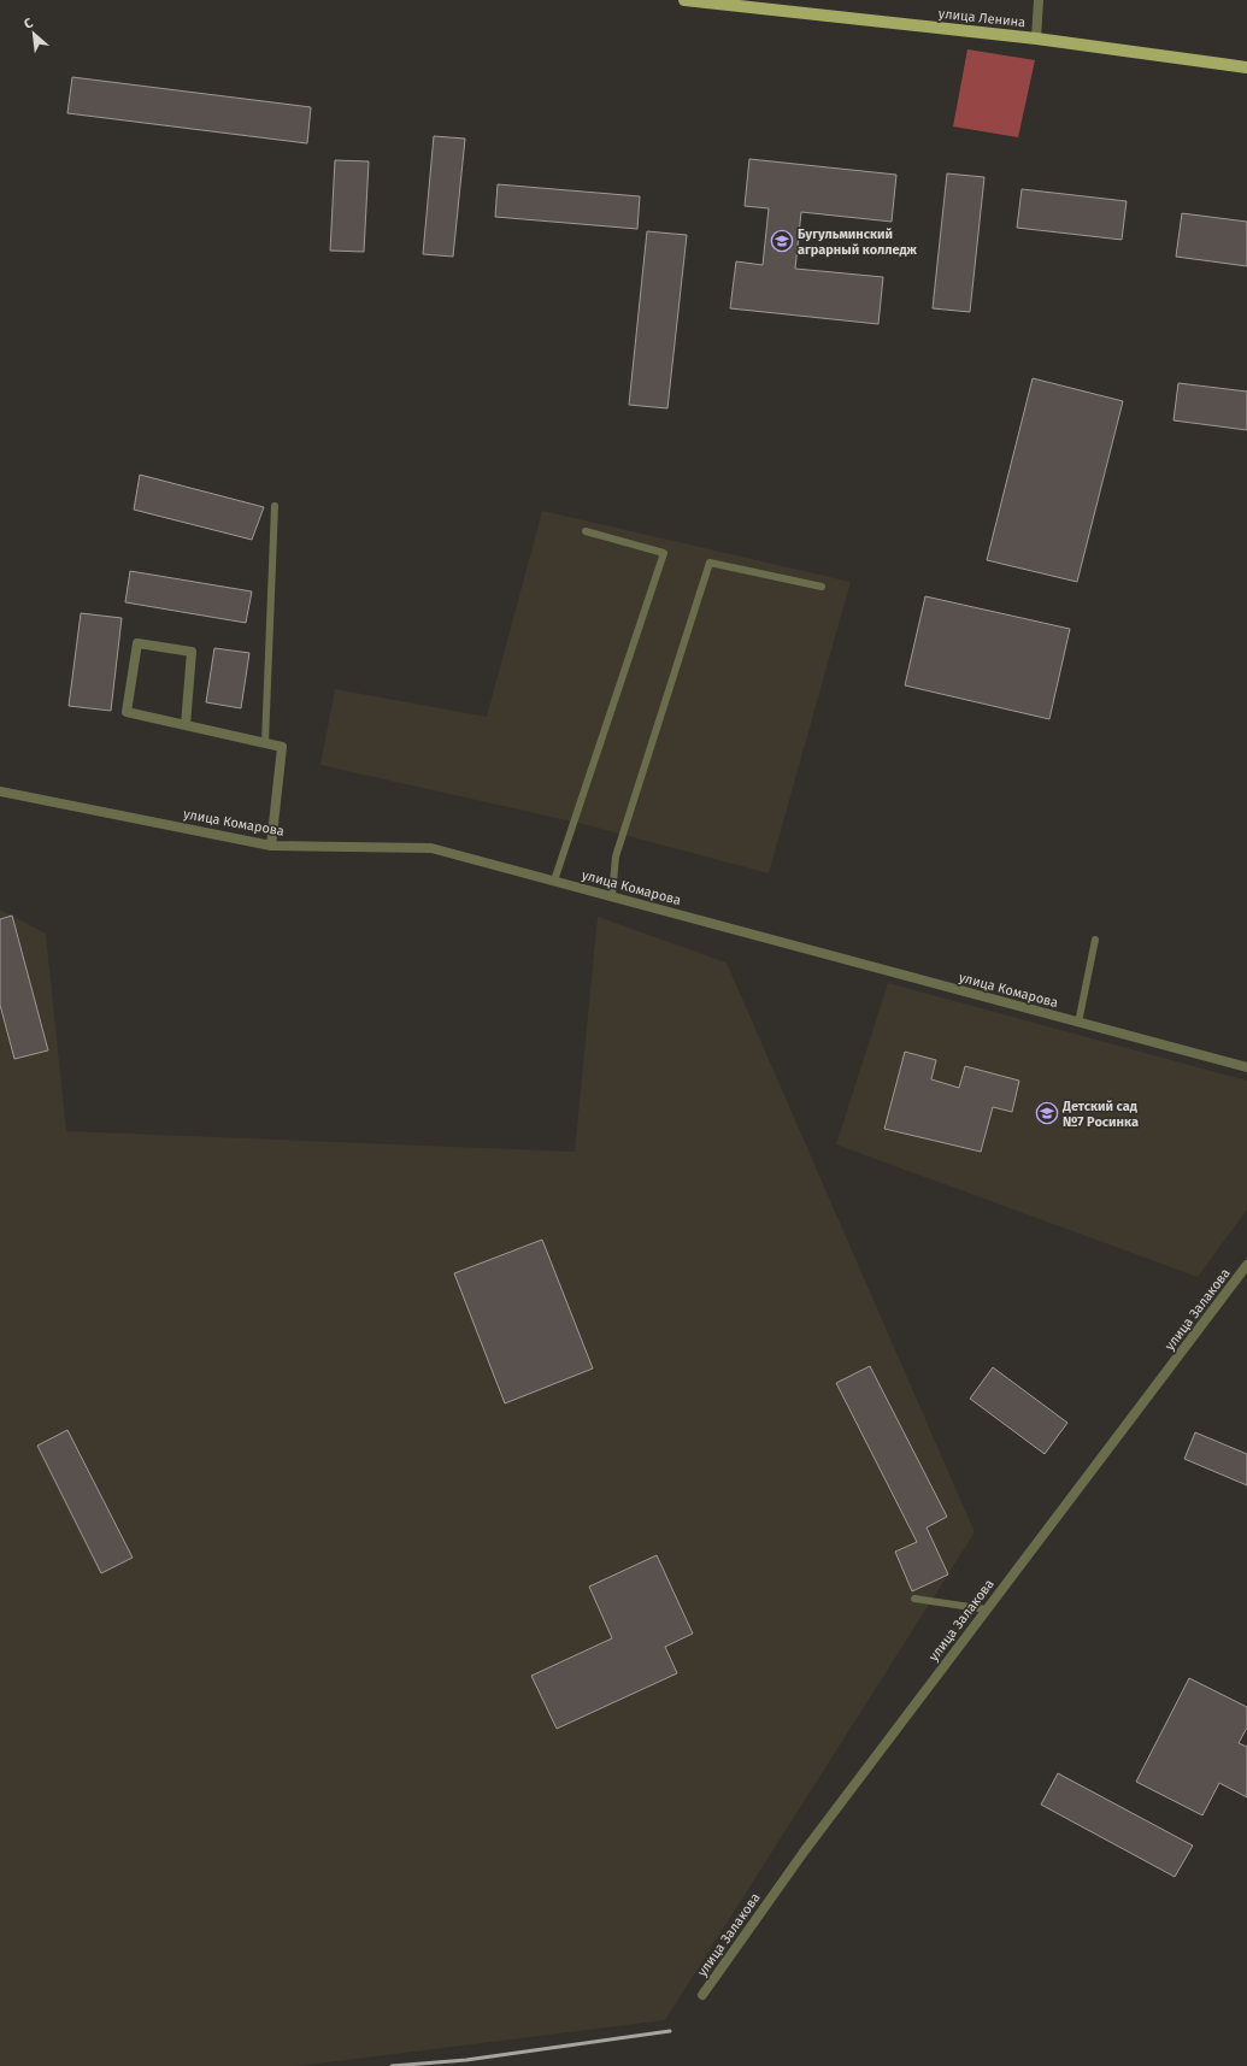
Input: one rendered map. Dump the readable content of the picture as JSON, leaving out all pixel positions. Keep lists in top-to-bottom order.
{
  "streets": {
    "main road": ["улица Ленина"],
    "street": ["улица Комарова", "улица Залакова"]
  },
  "places": {
    "school or university": ["Бугульминский аграрный колледж", "Детский сад №7 Росинка"]
  },
  "north": "top left"
}
